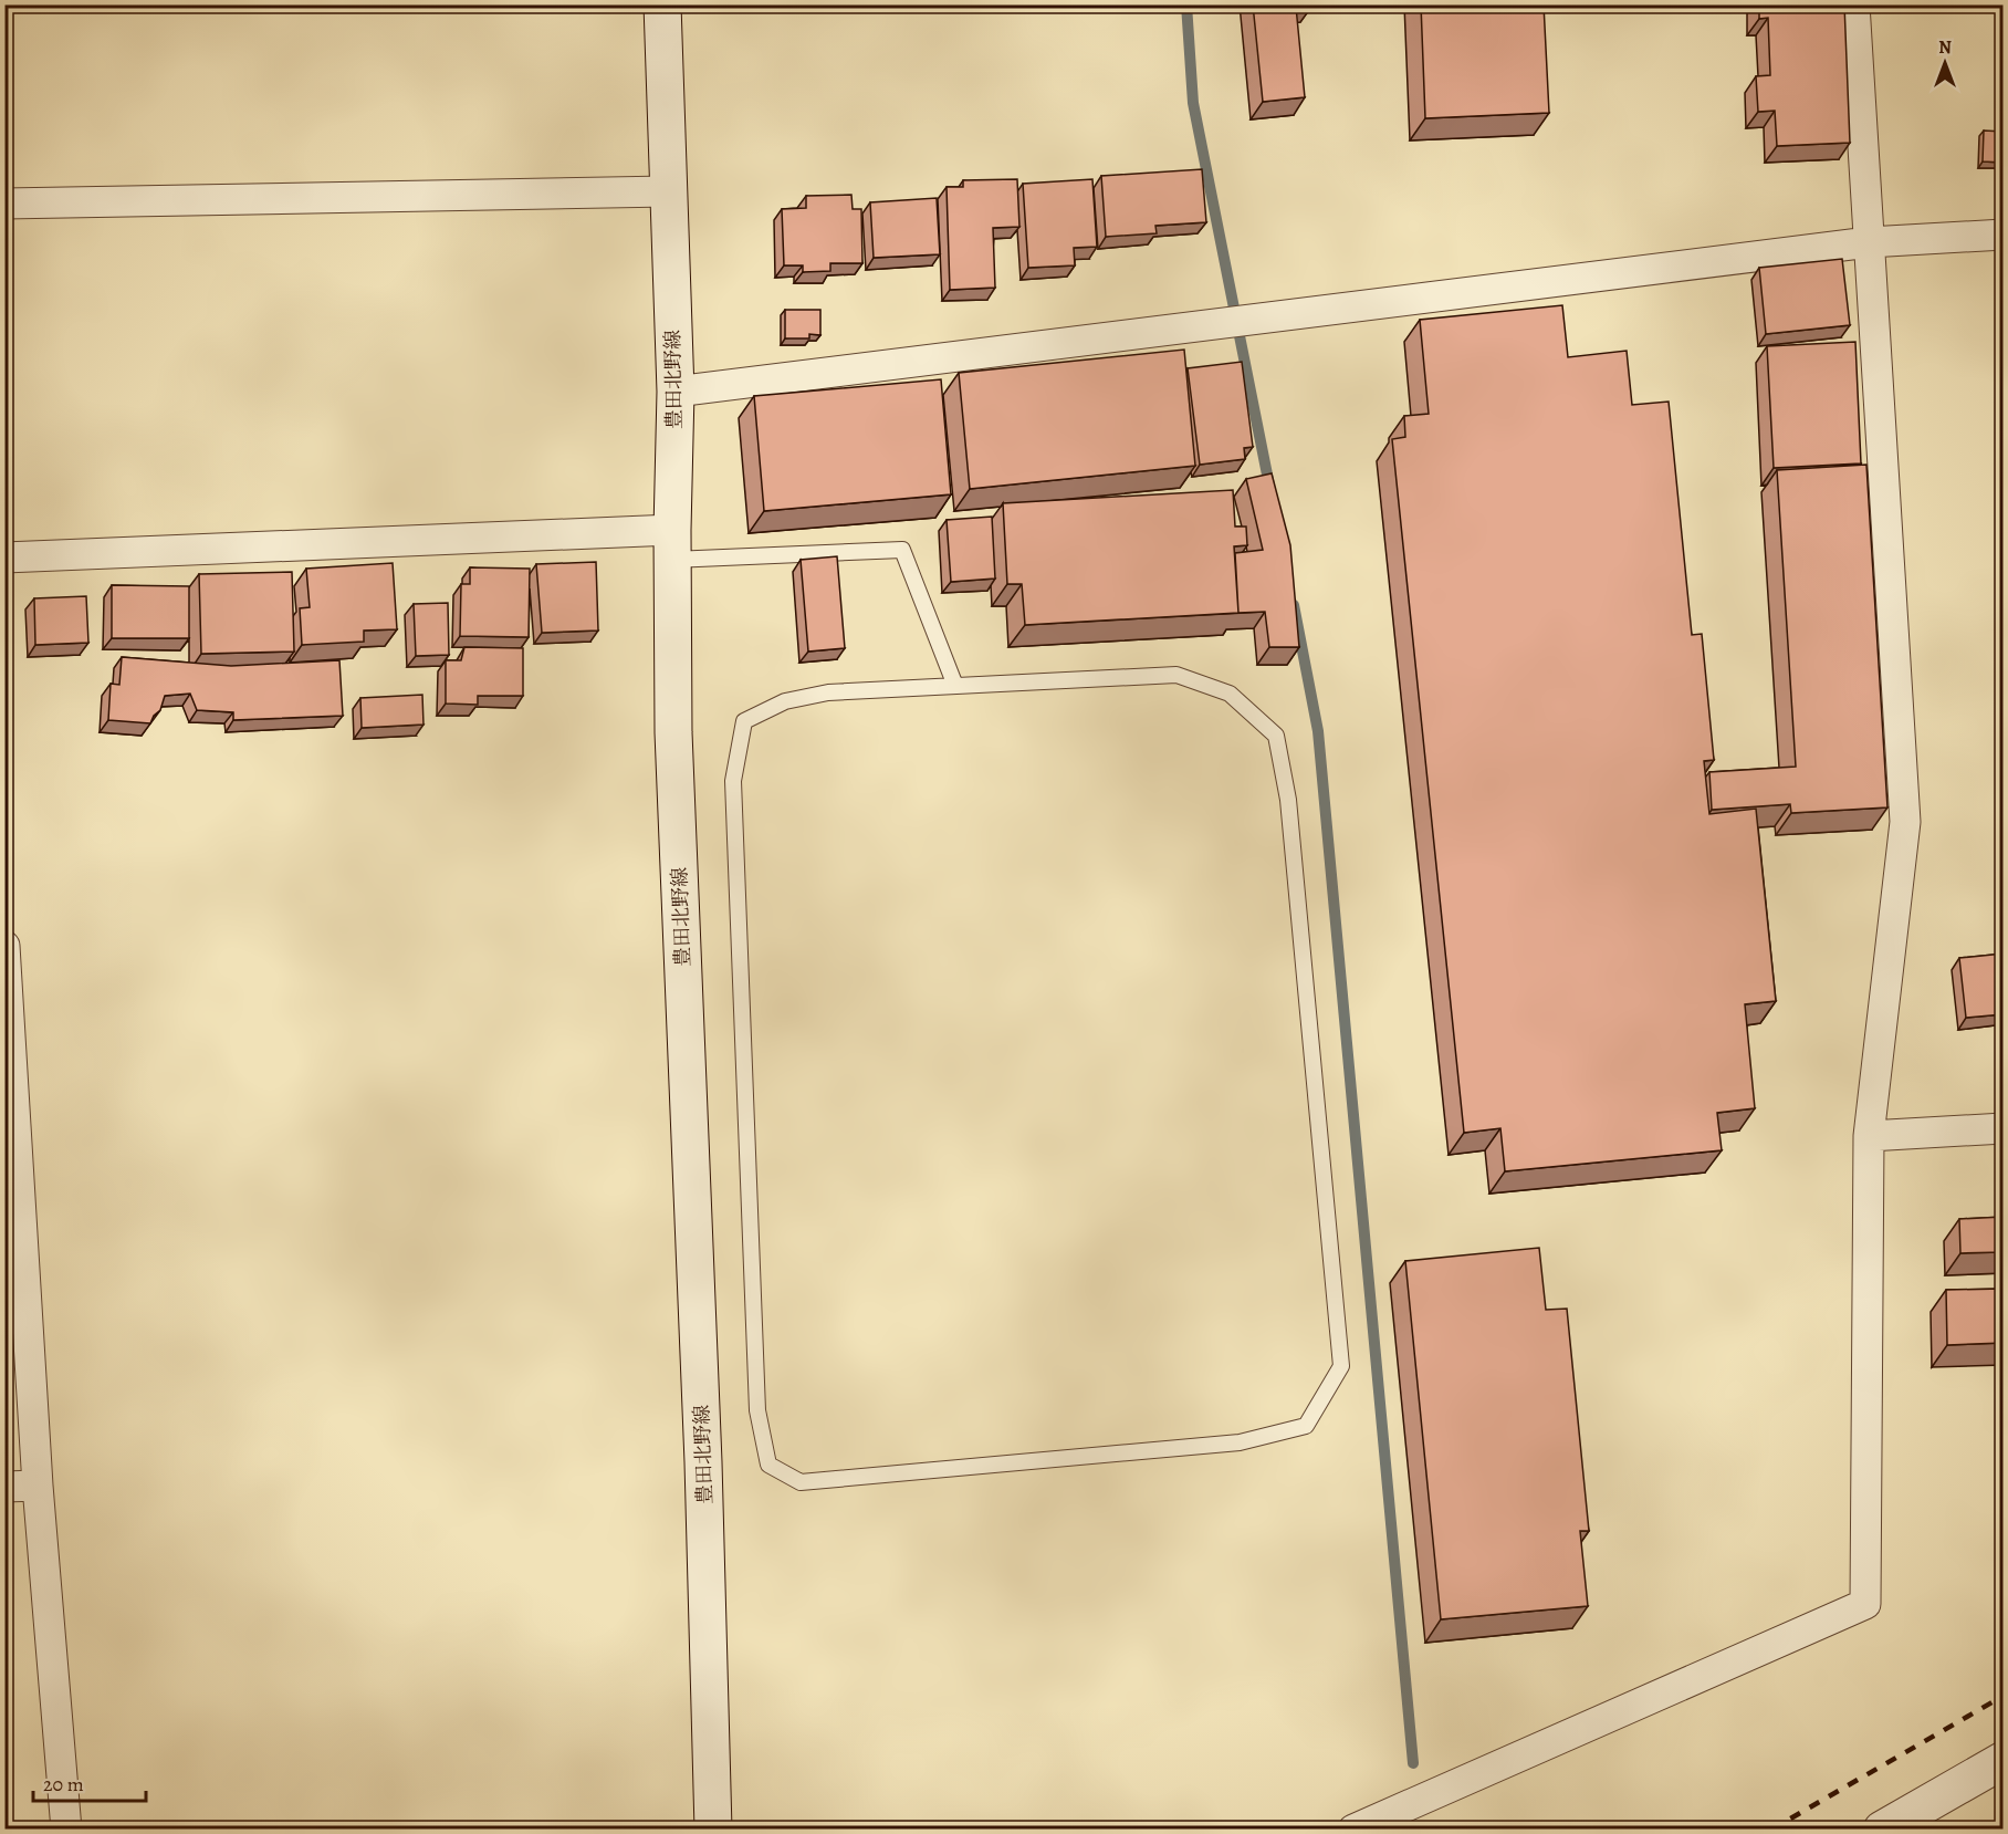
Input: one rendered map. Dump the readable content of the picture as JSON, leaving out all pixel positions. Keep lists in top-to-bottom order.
{
  "streets": {
    "main road": ["豊田北野線"]
  },
  "scale_bar": "20 m",
  "north": "top"
}
